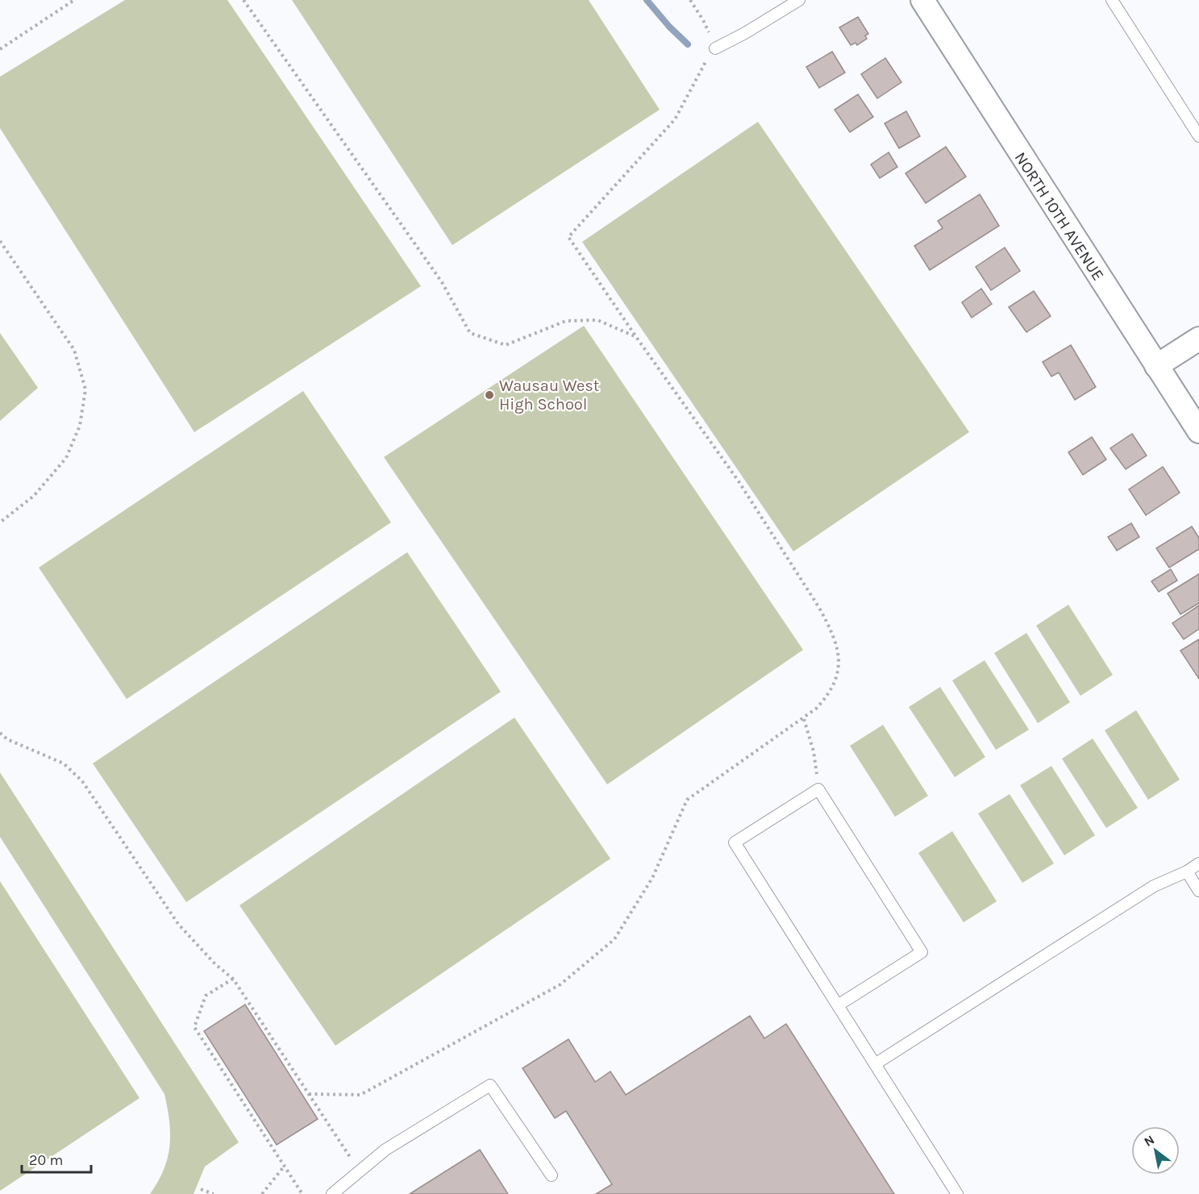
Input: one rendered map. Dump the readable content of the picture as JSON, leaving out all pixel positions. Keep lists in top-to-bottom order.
{
  "streets": {
    "street": ["NORTH 10TH AVENUE"]
  },
  "places": ["Wausau West High School"],
  "scale_bar": "20 m",
  "north": "top left"
}
